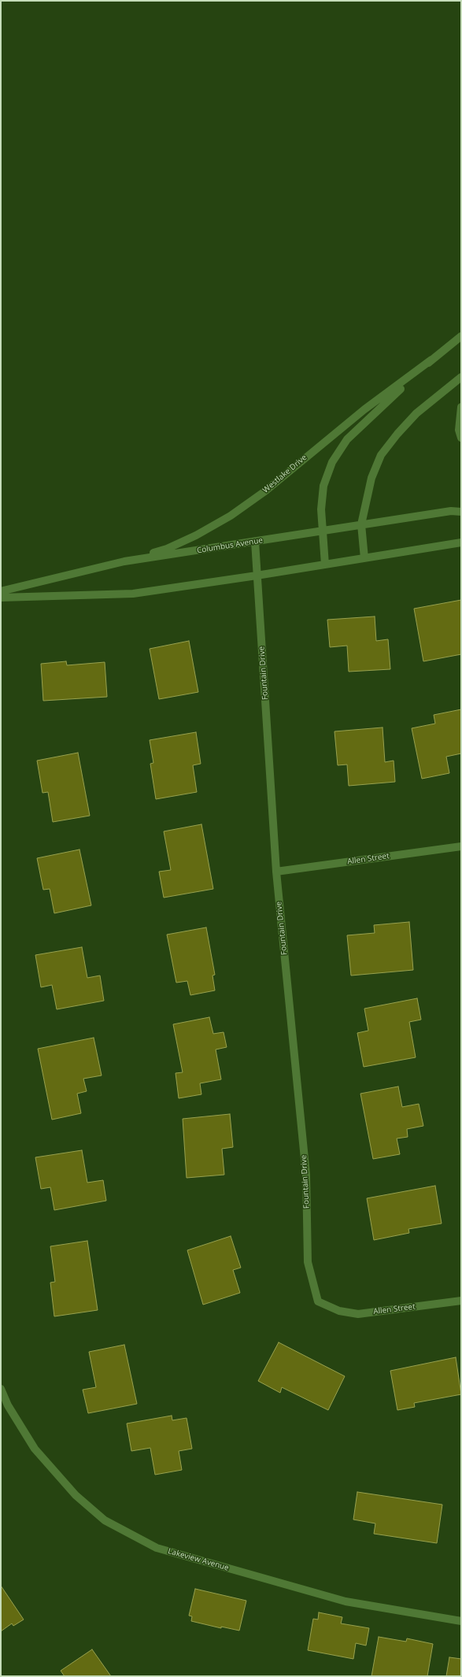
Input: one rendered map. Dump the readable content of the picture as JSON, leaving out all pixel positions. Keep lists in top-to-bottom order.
{
  "streets": {
    "street": [
      "Westlake Drive",
      "Columbus Avenue",
      "Fountain Drive",
      "Allen Street",
      "Lakeview Avenue"
    ]
  },
  "crossings": [
    ["Westlake Drive", "Columbus Avenue"],
    ["Columbus Avenue", "Fountain Drive"],
    ["Fountain Drive", "Allen Street"]
  ]
}
